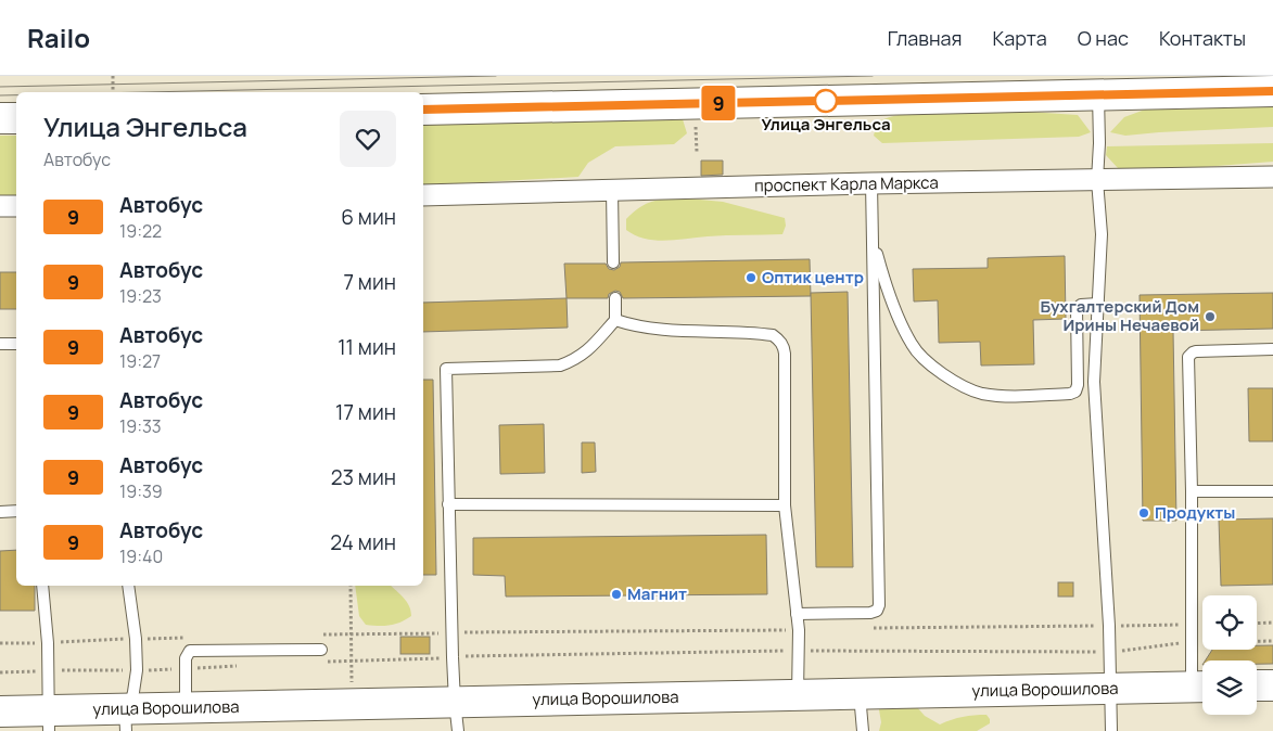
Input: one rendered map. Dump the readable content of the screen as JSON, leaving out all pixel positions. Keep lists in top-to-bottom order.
{
  "streets": {
    "main road": ["улица Ворошилова"],
    "street": ["проспект Карла Маркса"]
  },
  "places": [
    "Улица Энгельса",
    "Оптик центр",
    "Бухгалтерский Дом Ирины Нечаевой",
    "Продукты",
    "Магнит"
  ],
  "lines": ["bus line 9"],
  "page": {
    "header": "Railo",
    "nav": [
      "Главная",
      "Карта",
      "О нас",
      "Контакты"
    ],
    "on_map": "9",
    "heading": ["Улица Энгельса", "Автобус"],
    "list": [
      {
        "mark": "9",
        "name": "Автобус",
        "note": "19:22",
        "value": "6 мин"
      },
      {
        "mark": "9",
        "name": "Автобус",
        "note": "19:23",
        "value": "7 мин"
      },
      {
        "mark": "9",
        "name": "Автобус",
        "note": "19:27",
        "value": "11 мин"
      },
      {
        "mark": "9",
        "name": "Автобус",
        "note": "19:33",
        "value": "17 мин"
      },
      {
        "mark": "9",
        "name": "Автобус",
        "note": "19:39",
        "value": "23 мин"
      },
      {
        "mark": "9",
        "name": "Автобус",
        "note": "19:40",
        "value": "24 мин"
      }
    ]
  }
}
